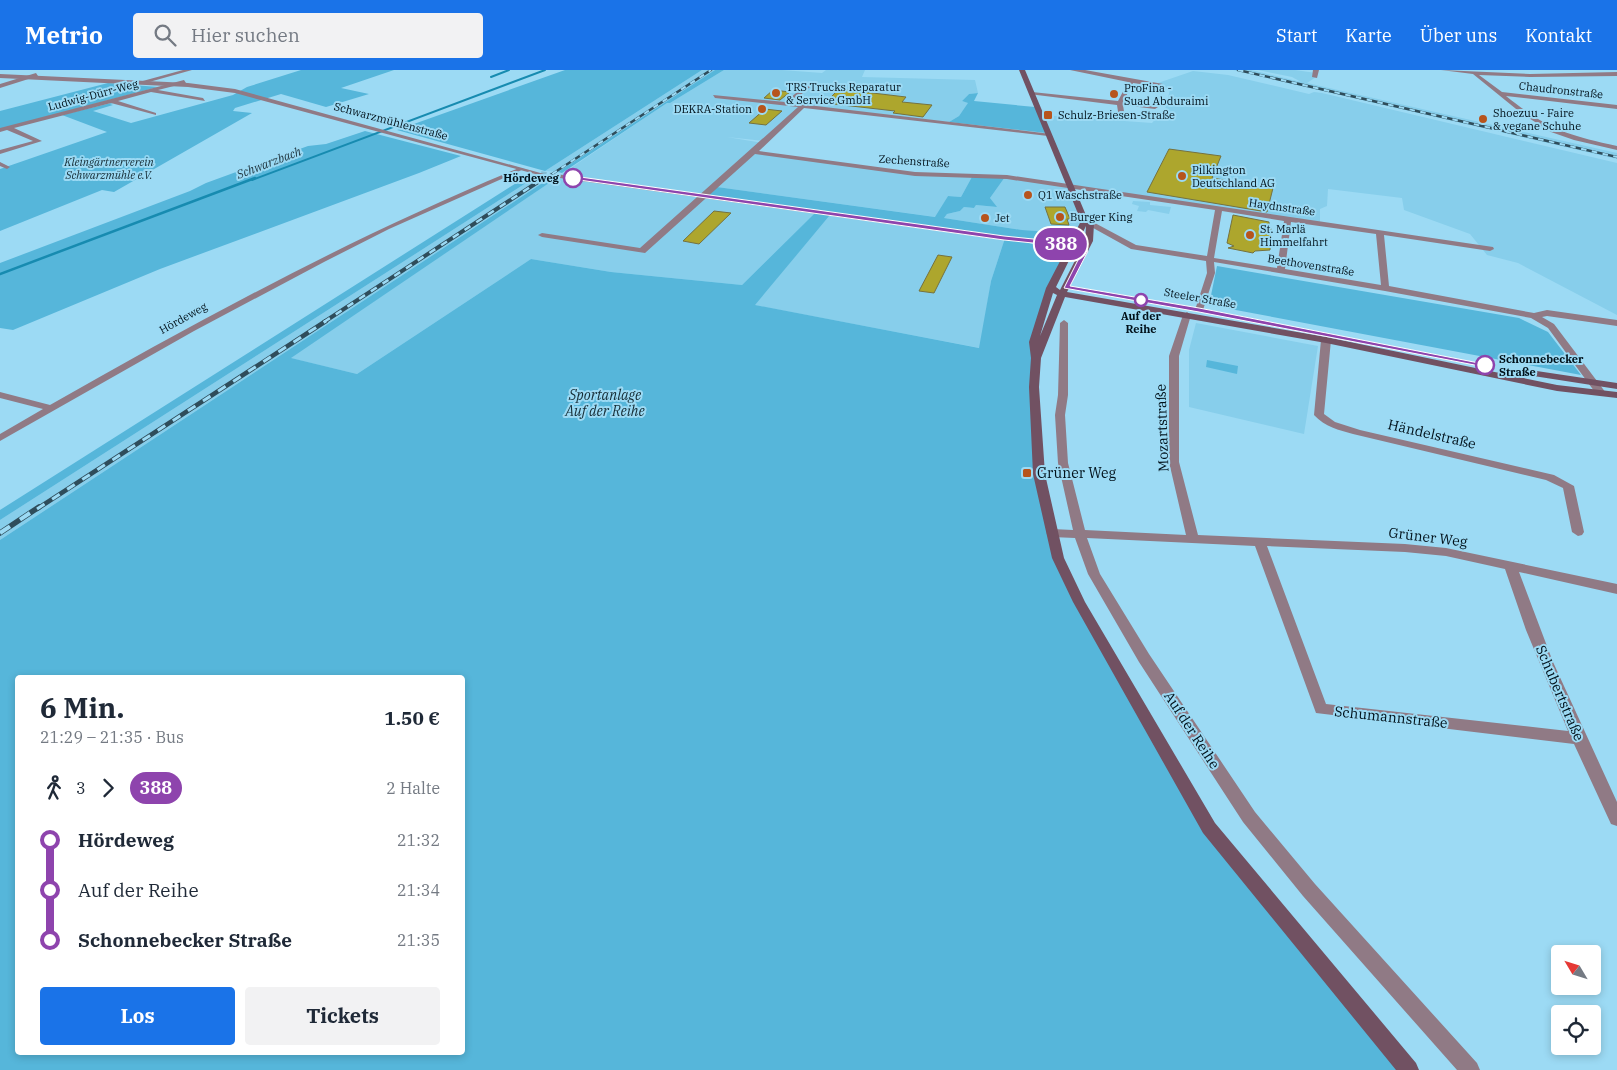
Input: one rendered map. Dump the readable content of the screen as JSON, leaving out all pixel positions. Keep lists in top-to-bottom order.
{
  "streets": {
    "main road": ["Steeler Straße"],
    "street": [
      "Chaudronstraße",
      "Ludwig-Dürr-Weg",
      "Schwarzmühlenstraße",
      "Zechenstraße",
      "Haydnstraße",
      "Beethovenstraße",
      "Hördeweg",
      "Mozartstraße",
      "Händelstraße",
      "Grüner Weg",
      "Schubertstraße",
      "Schumannstraße",
      "Auf der Reihe"
    ]
  },
  "crossings": [
    ["Ludwig-Dürr-Weg", "Schwarzmühlenstraße"],
    ["Schwarzmühlenstraße", "Hördeweg"],
    ["Zechenstraße", "Haydnstraße"],
    ["Beethovenstraße", "Steeler Straße"],
    ["Steeler Straße", "Mozartstraße"],
    ["Steeler Straße", "Händelstraße"],
    ["Mozartstraße", "Grüner Weg"],
    ["Grüner Weg", "Schubertstraße"],
    ["Grüner Weg", "Schumannstraße"],
    ["Grüner Weg", "Auf der Reihe"],
    ["Schubertstraße", "Schumannstraße"]
  ],
  "water": ["Schwarzbach"],
  "parks": ["Kleingärtnerverein Schwarzmühle e.V.", "Sportanlage Auf der Reihe"],
  "places": {
    "other": [
      "TRS Trucks Reparatur & Service GmbH",
      "ProFina - Suad Abduraimi",
      "DEKRA-Station",
      "Shoezuu - Faire & vegane Schuhe",
      "Pilkington Deutschland AG",
      "Hördeweg",
      "Q1 Waschstraße",
      "Burger King",
      "Jet",
      "St. Marlä Himmelfahrt",
      "Auf der Reihe",
      "Schonnebecker Straße"
    ],
    "transit": ["Schulz-Briesen-Straße", "Grüner Weg"]
  },
  "lines": ["bus line 388"],
  "north": "top left",
  "page": {
    "header": "Metrio",
    "search": "Hier suchen",
    "nav": [
      "Start",
      "Karte",
      "Über uns",
      "Kontakt"
    ],
    "on_map": "388",
    "heading": ["6 Min.", "21:29 – 21:35 · Bus", "1.50 €"],
    "legs": ["3", "388", "2 Halte"],
    "list": [
      {
        "name": "Hördeweg",
        "value": "21:32"
      },
      {
        "name": "Auf der Reihe",
        "value": "21:34"
      },
      {
        "name": "Schonnebecker Straße",
        "value": "21:35"
      }
    ],
    "buttons": ["Los", "Tickets"]
  }
}
